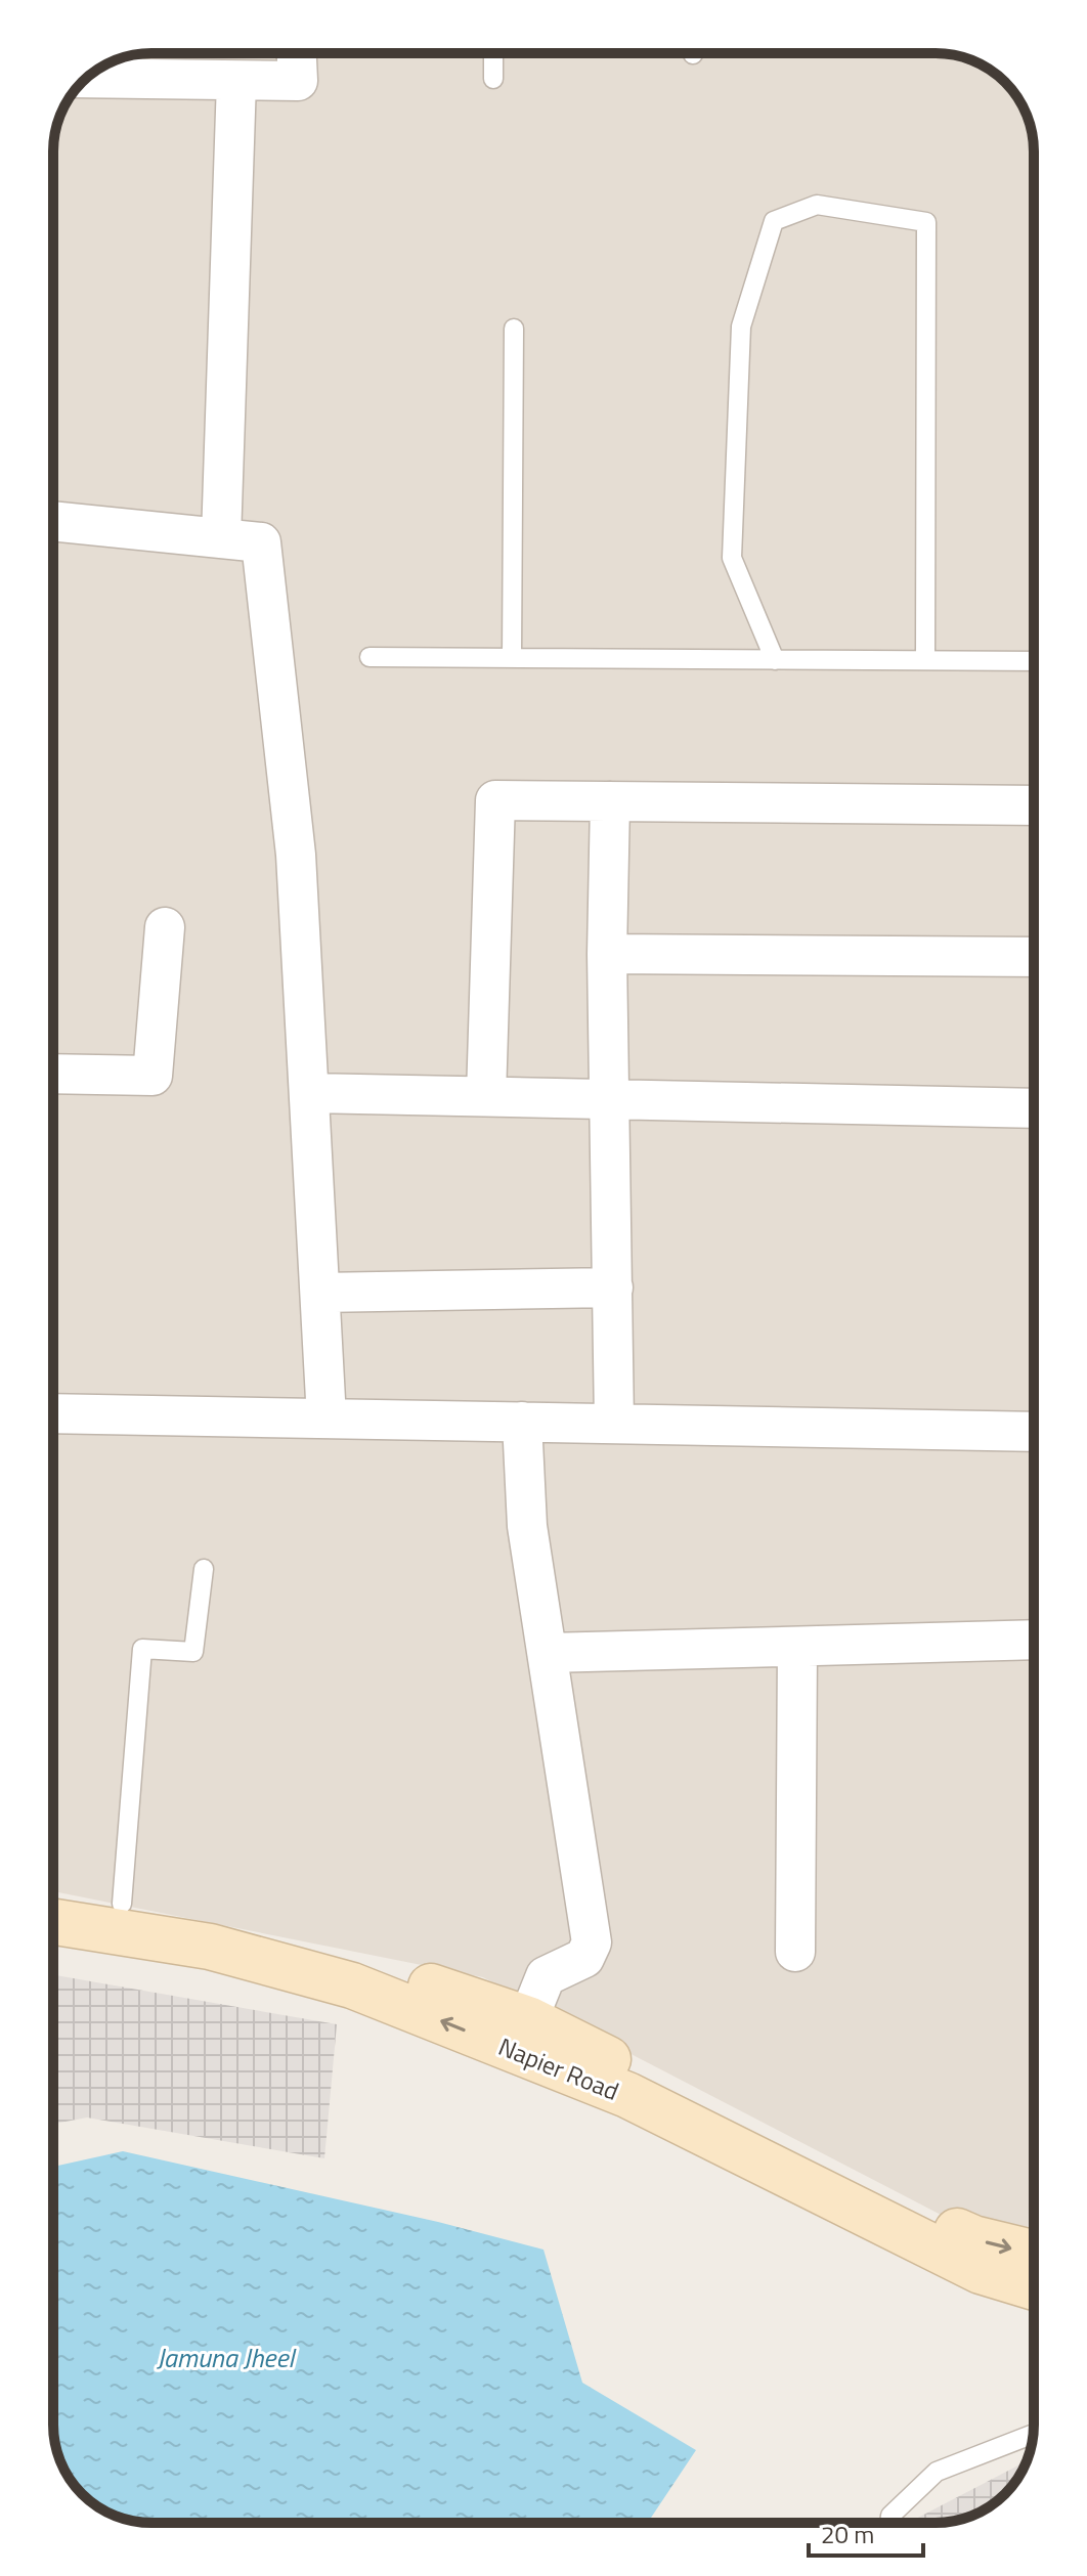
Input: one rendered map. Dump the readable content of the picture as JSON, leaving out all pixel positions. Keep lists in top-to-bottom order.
{
  "streets": {
    "main road": ["Napier Road"]
  },
  "water": ["Jamuna Jheel"],
  "scale_bar": "20 m"
}
